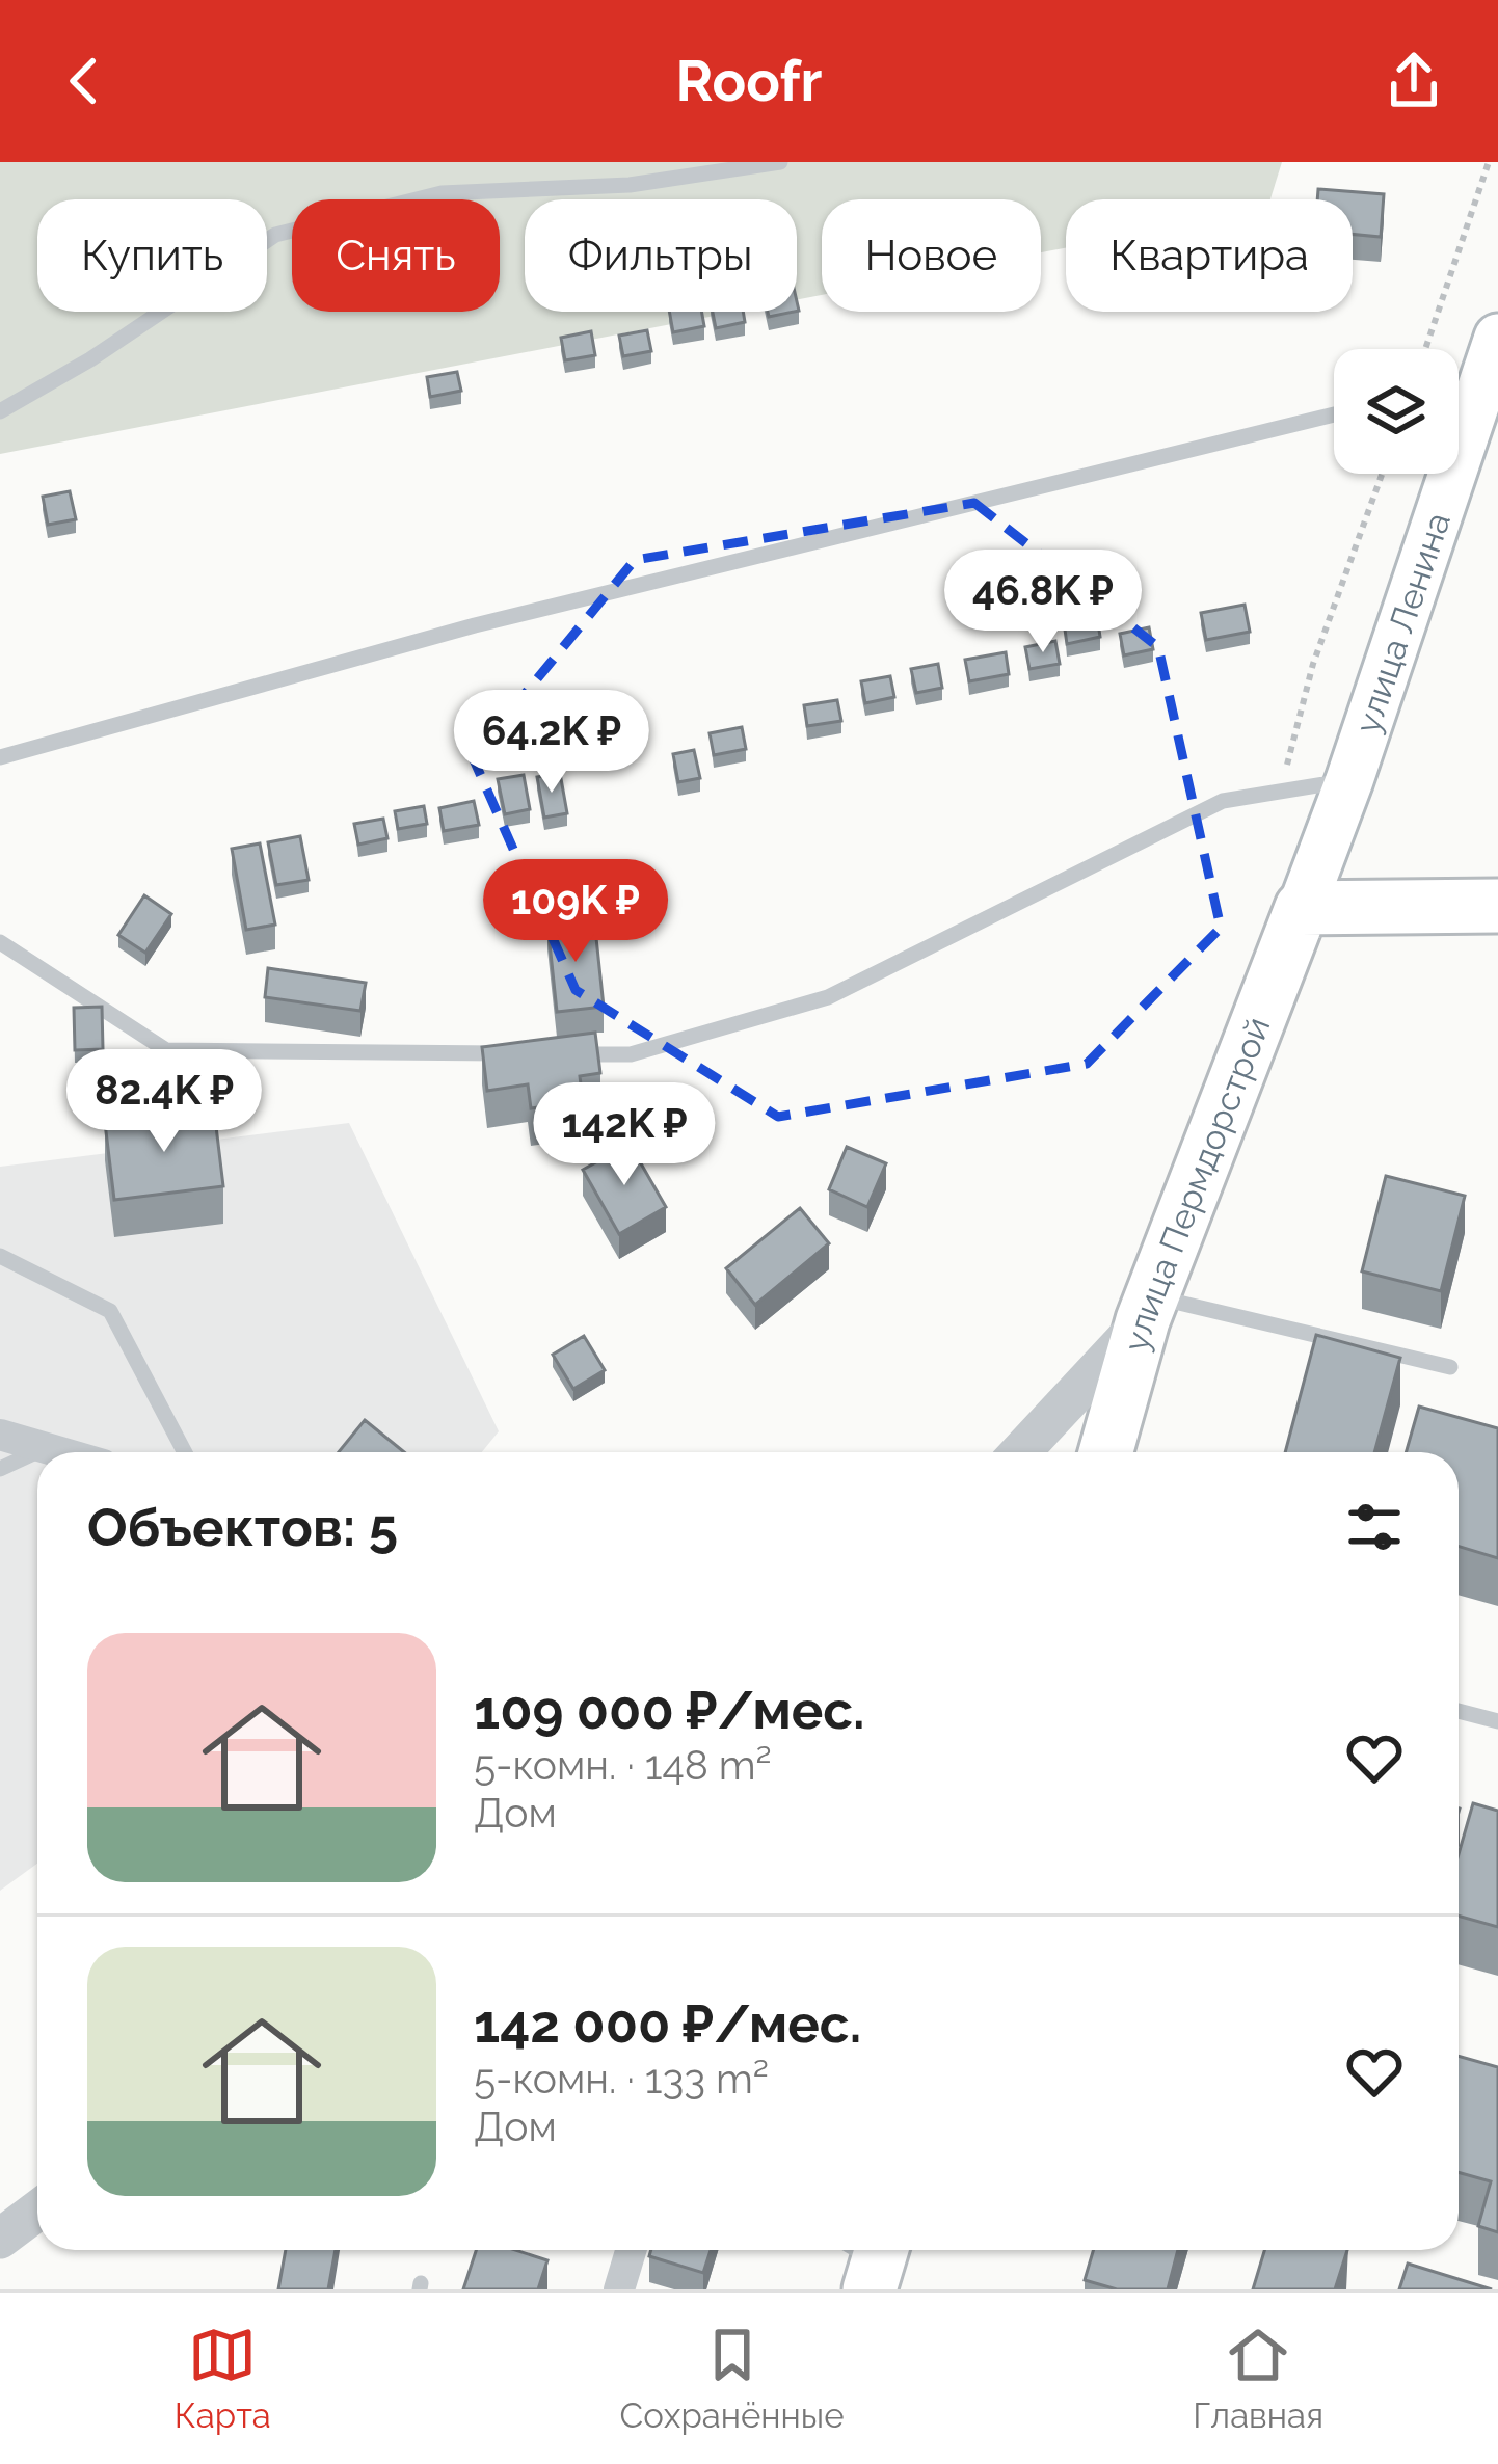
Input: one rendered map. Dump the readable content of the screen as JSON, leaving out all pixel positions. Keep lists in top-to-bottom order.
{
  "streets": {
    "main road": ["улица Ленина", "улица Пермдорстрой"]
  },
  "crossings": [
    ["улица Ленина", "улица Пермдорстрой"]
  ],
  "page": {
    "header": "Roofr",
    "chip": [
      "Купить",
      "Снять",
      "Фильтры",
      "Новое",
      "Квартира"
    ],
    "price": [
      "46.8K ₽",
      "64.2K ₽",
      "109K ₽",
      "82.4K ₽",
      "142K ₽"
    ],
    "heading": "Объектов: 5",
    "list": [
      {
        "name": "109 000 ₽/мес.",
        "note": "5-комн. · 148 m² · Дом"
      },
      {
        "name": "142 000 ₽/мес.",
        "note": "5-комн. · 133 m² · Дом"
      }
    ],
    "tabs": ["Карта", "Сохранённые", "Главная"]
  }
}
